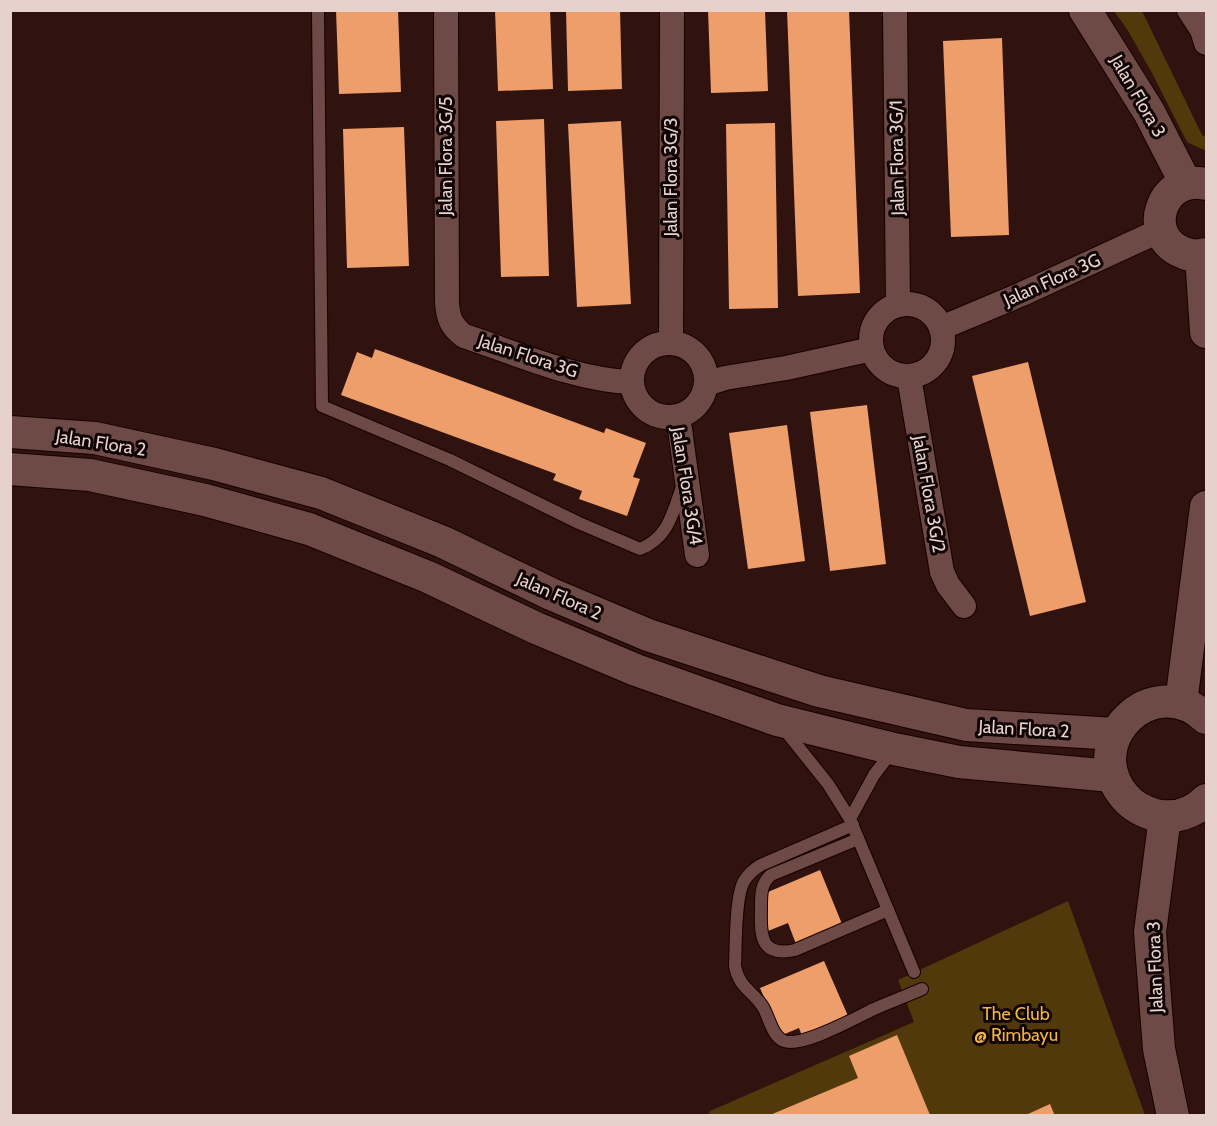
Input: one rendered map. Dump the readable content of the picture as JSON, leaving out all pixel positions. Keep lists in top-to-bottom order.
{
  "streets": {
    "street": [
      "Jalan Flora 3",
      "Jalan Flora 3G/5",
      "Jalan Flora 3G/1",
      "Jalan Flora 3G/3",
      "Jalan Flora 3G",
      "Jalan Flora 2",
      "Jalan Flora 3G/4",
      "Jalan Flora 3G/2"
    ]
  },
  "crossings": [
    ["Jalan Flora 3", "Jalan Flora 3G"],
    ["Jalan Flora 3G/5", "Jalan Flora 3G"],
    ["Jalan Flora 3G/1", "Jalan Flora 3G"],
    ["Jalan Flora 3G/1", "Jalan Flora 3G/2"],
    ["Jalan Flora 3G/3", "Jalan Flora 3G"],
    ["Jalan Flora 3G/3", "Jalan Flora 3G/4"],
    ["Jalan Flora 3G", "Jalan Flora 3G/4"],
    ["Jalan Flora 3G", "Jalan Flora 3G/2"]
  ],
  "parks": ["The Club @ Rimbayu"]
}
